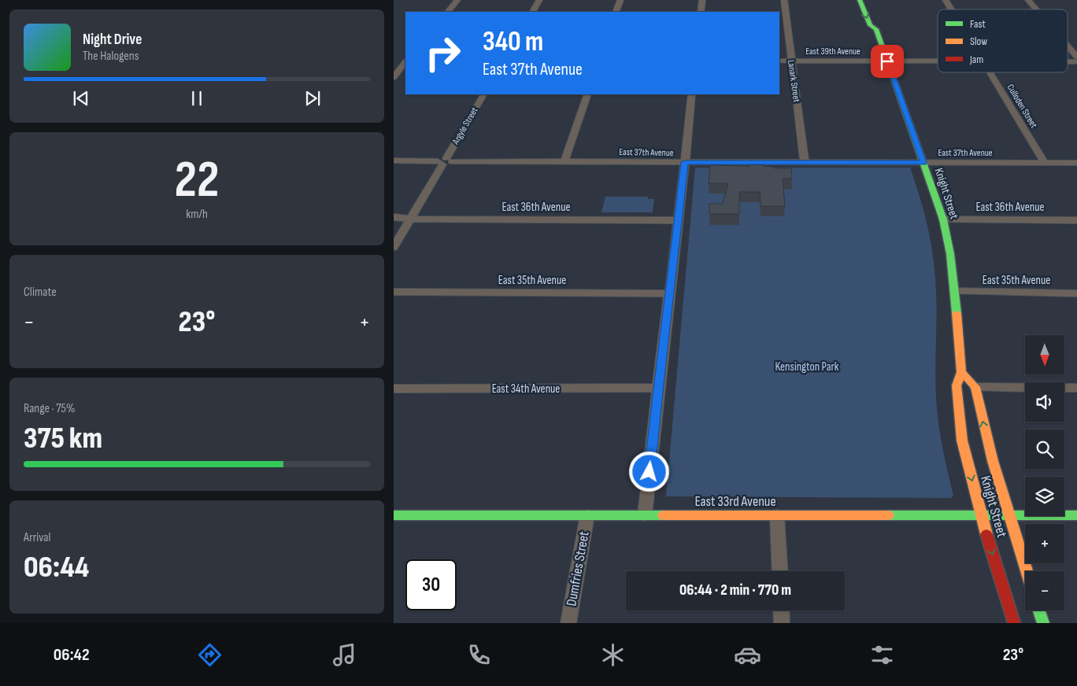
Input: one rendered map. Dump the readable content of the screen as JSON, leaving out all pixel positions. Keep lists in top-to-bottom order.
{
  "streets": {
    "main road": ["Knight Street", "East 33rd Avenue"],
    "street": [
      "East 39th Avenue",
      "Lanark Street",
      "Culloden Street",
      "Argyle Street",
      "East 37th Avenue",
      "East 36th Avenue",
      "East 35th Avenue",
      "East 34th Avenue",
      "Dumfries Street"
    ]
  },
  "crossings": [
    ["East 39th Avenue", "Lanark Street"],
    ["East 39th Avenue", "Knight Street"],
    ["Lanark Street", "East 37th Avenue"],
    ["Culloden Street", "East 37th Avenue"],
    ["Argyle Street", "East 37th Avenue"],
    ["Argyle Street", "East 36th Avenue"],
    ["East 37th Avenue", "Knight Street"],
    ["Knight Street", "East 36th Avenue"],
    ["Knight Street", "East 35th Avenue"],
    ["Knight Street", "East 33rd Avenue"],
    ["East 33rd Avenue", "Dumfries Street"]
  ],
  "parks": ["Kensington Park"],
  "legend": ["Fast", "Slow", "Jam"],
  "north": "bottom",
  "page": {
    "turn": ["340 m", "East 37th Avenue"],
    "song": ["Night Drive", "The Halogens"],
    "tile": [
      ["22", "km/h"],
      "Climate",
      ["Range · 75%", "375 km"],
      ["Arrival", "06:44"]
    ],
    "heat": ["−", "23°", "+"],
    "map_buttons": ["+", "−"],
    "limit": "30",
    "trip": "06:44 · 2 min · 770 m",
    "tabs": ["06:42", "23°"]
  }
}
